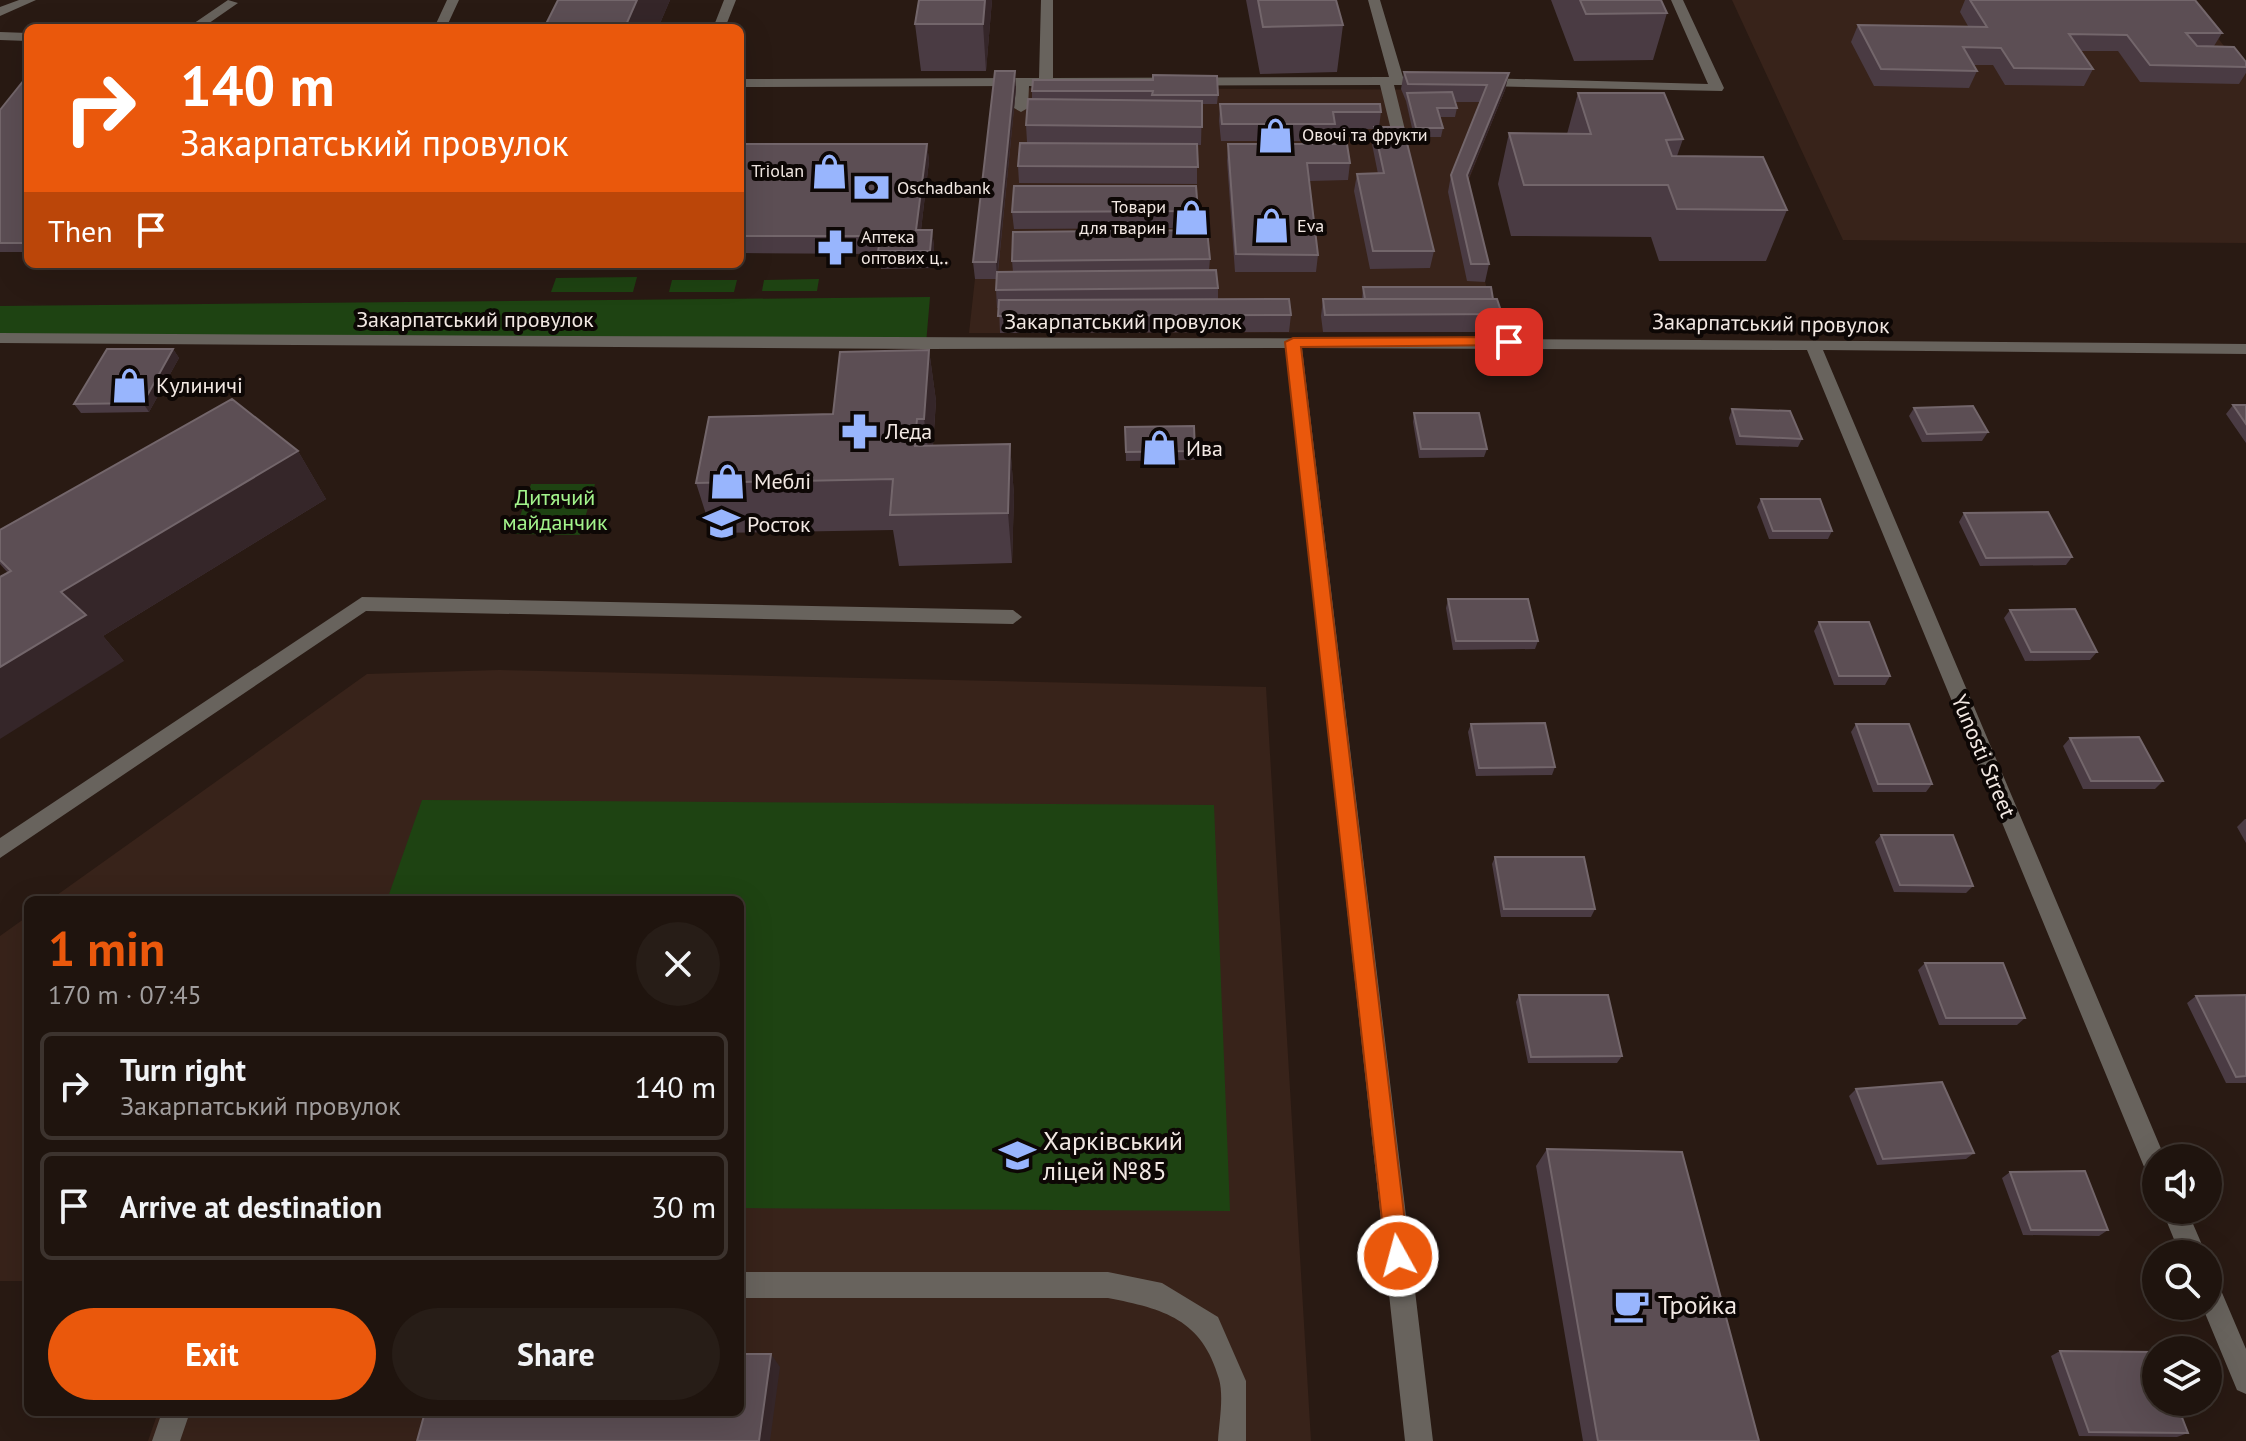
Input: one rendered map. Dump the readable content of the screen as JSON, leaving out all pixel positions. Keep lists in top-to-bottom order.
{
  "streets": {
    "street": ["Закарпатський провулок", "Yunosti Street"]
  },
  "crossings": [
    ["Закарпатський провулок", "Yunosti Street"]
  ],
  "parks": ["Дитячий майданчик"],
  "places": {
    "shop": [
      "Овочі та фрукти",
      "Triolan",
      "Товари для тварин",
      "Eva",
      "Кулиничі",
      "Ива",
      "Меблі"
    ],
    "bank": ["Oschadbank"],
    "pharmacy": ["Аптека оптових ц‥", "Леда"],
    "school or university": ["Росток", "Харківський ліцей №85"],
    "cafe": ["Тройка"]
  },
  "page": {
    "turn": ["140 m", "Закарпатський провулок"],
    "then": "Then",
    "heading": ["1 min", "170 m · 07:45"],
    "list": [
      {
        "name": "Turn right",
        "note": "Закарпатський провулок",
        "value": "140 m"
      },
      {
        "name": "Arrive at destination",
        "value": "30 m"
      }
    ],
    "buttons": ["Exit", "Share"]
  }
}
